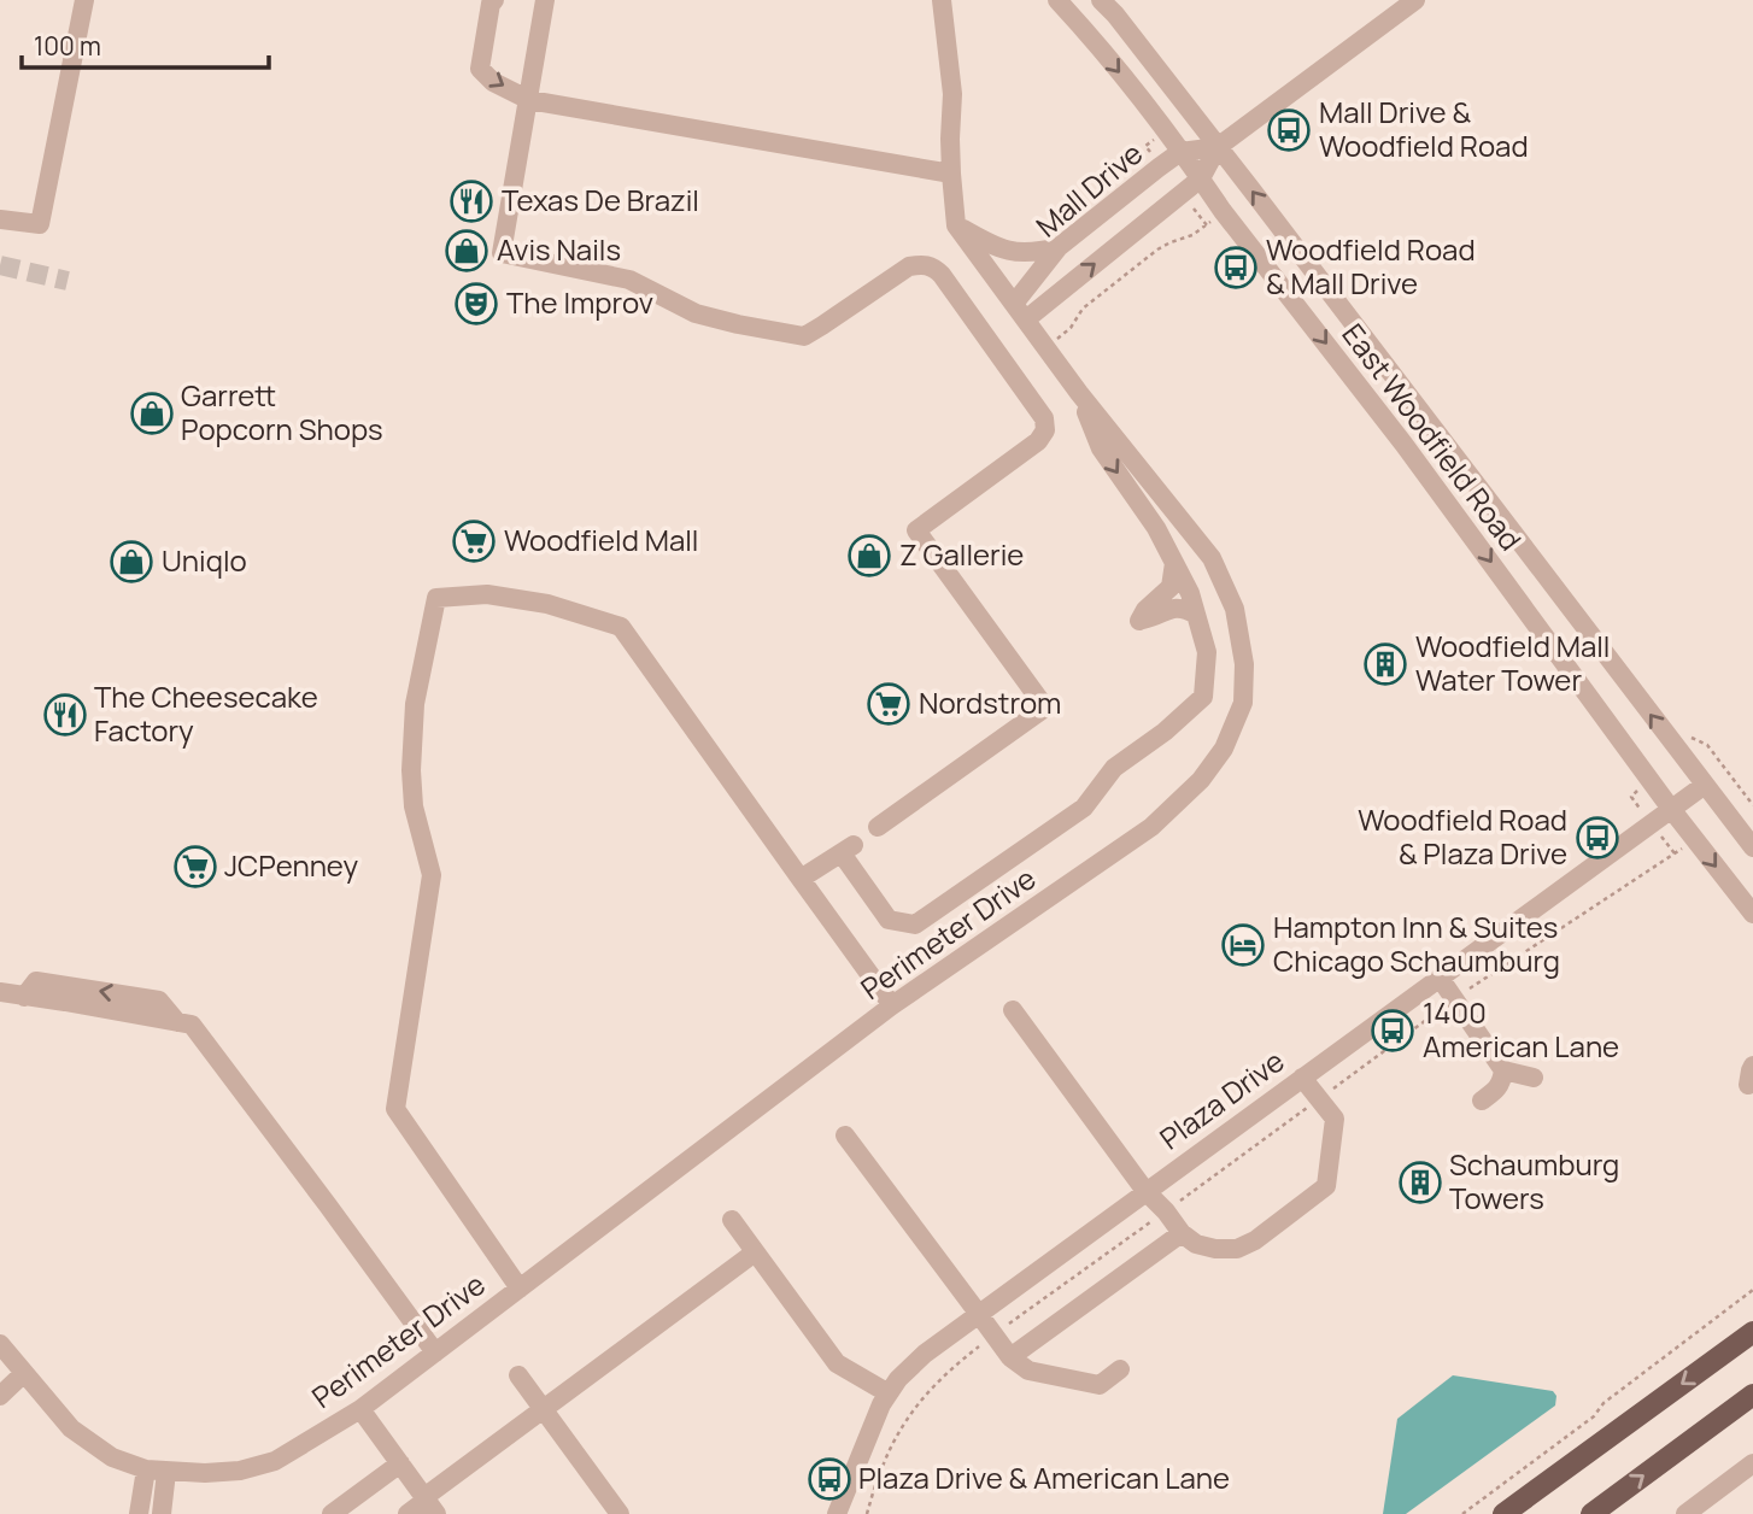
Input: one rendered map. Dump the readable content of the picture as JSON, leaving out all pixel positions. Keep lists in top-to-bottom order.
{
  "streets": {
    "street": [
      "Mall Drive",
      "East Woodfield Road",
      "Perimeter Drive",
      "Plaza Drive"
    ]
  },
  "crossings": [
    ["Mall Drive", "East Woodfield Road"],
    ["Mall Drive", "Perimeter Drive"],
    ["East Woodfield Road", "Plaza Drive"]
  ],
  "places": {
    "bus stop": [
      "Mall Drive & Woodfield Road",
      "Woodfield Road & Mall Drive",
      "Woodfield Road & Plaza Drive",
      "1400 American Lane",
      "Plaza Drive & American Lane"
    ],
    "restaurant": ["Texas De Brazil", "The Cheesecake Factory"],
    "shop": [
      "Avis Nails",
      "Garrett Popcorn Shops",
      "Z Gallerie",
      "Uniqlo"
    ],
    "theatre": ["The Improv"],
    "supermarket": ["Woodfield Mall", "Nordstrom", "JCPenney"],
    "building": ["Woodfield Mall Water Tower", "Schaumburg Towers"],
    "hotel": ["Hampton Inn & Suites Chicago Schaumburg"]
  },
  "scale_bar": "100 m"
}
